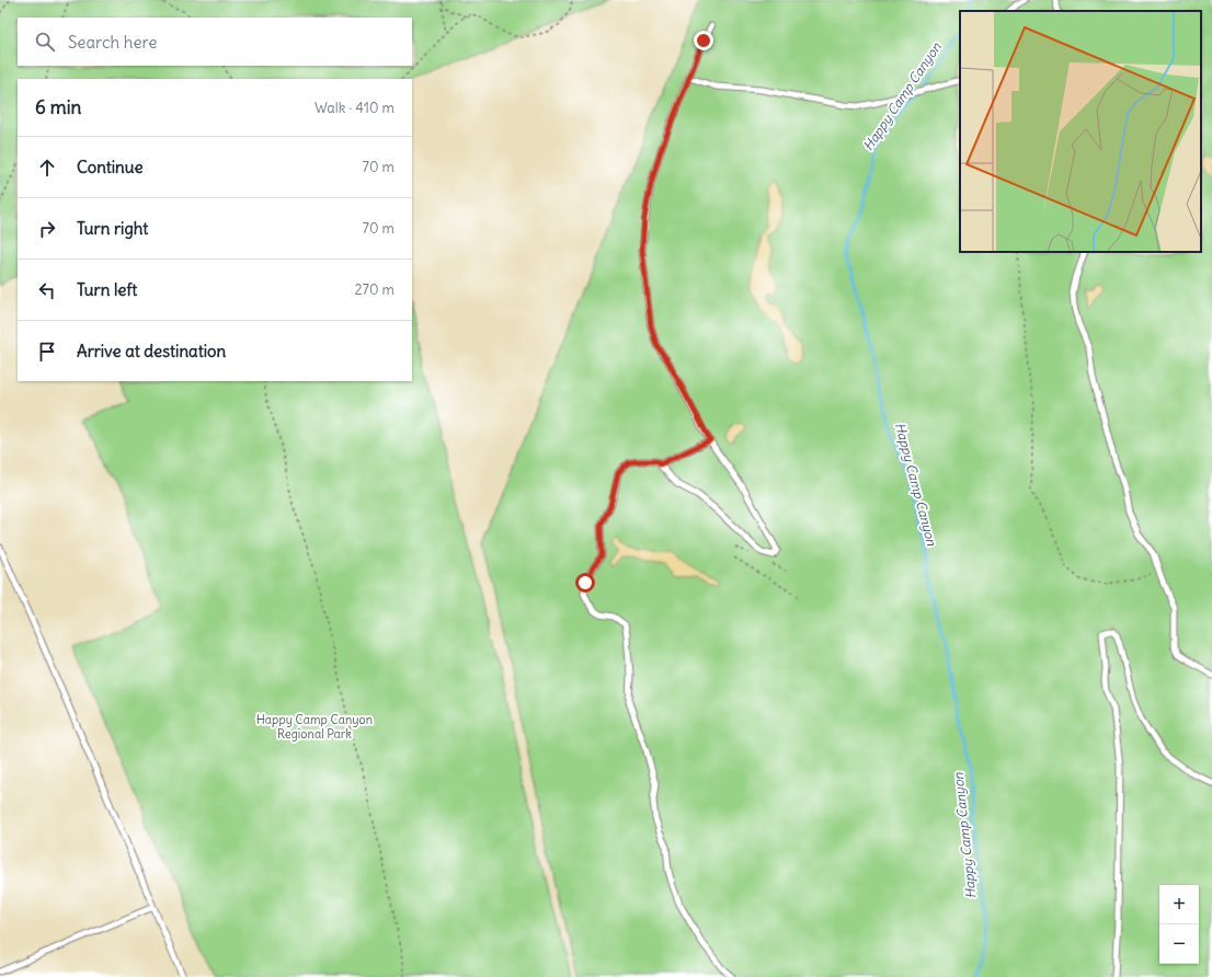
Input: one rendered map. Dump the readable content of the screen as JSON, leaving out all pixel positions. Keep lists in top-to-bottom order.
{
  "water": ["Happy Camp Canyon"],
  "parks": ["Happy Camp Canyon Regional Park"],
  "page": {
    "search": "Search here",
    "heading": ["6 min", "Walk · 410 m"],
    "list": [
      ["Continue", "70 m"],
      ["Turn right", "70 m"],
      ["Turn left", "270 m"],
      "Arrive at destination"
    ],
    "map_buttons": ["+", "−"]
  }
}
